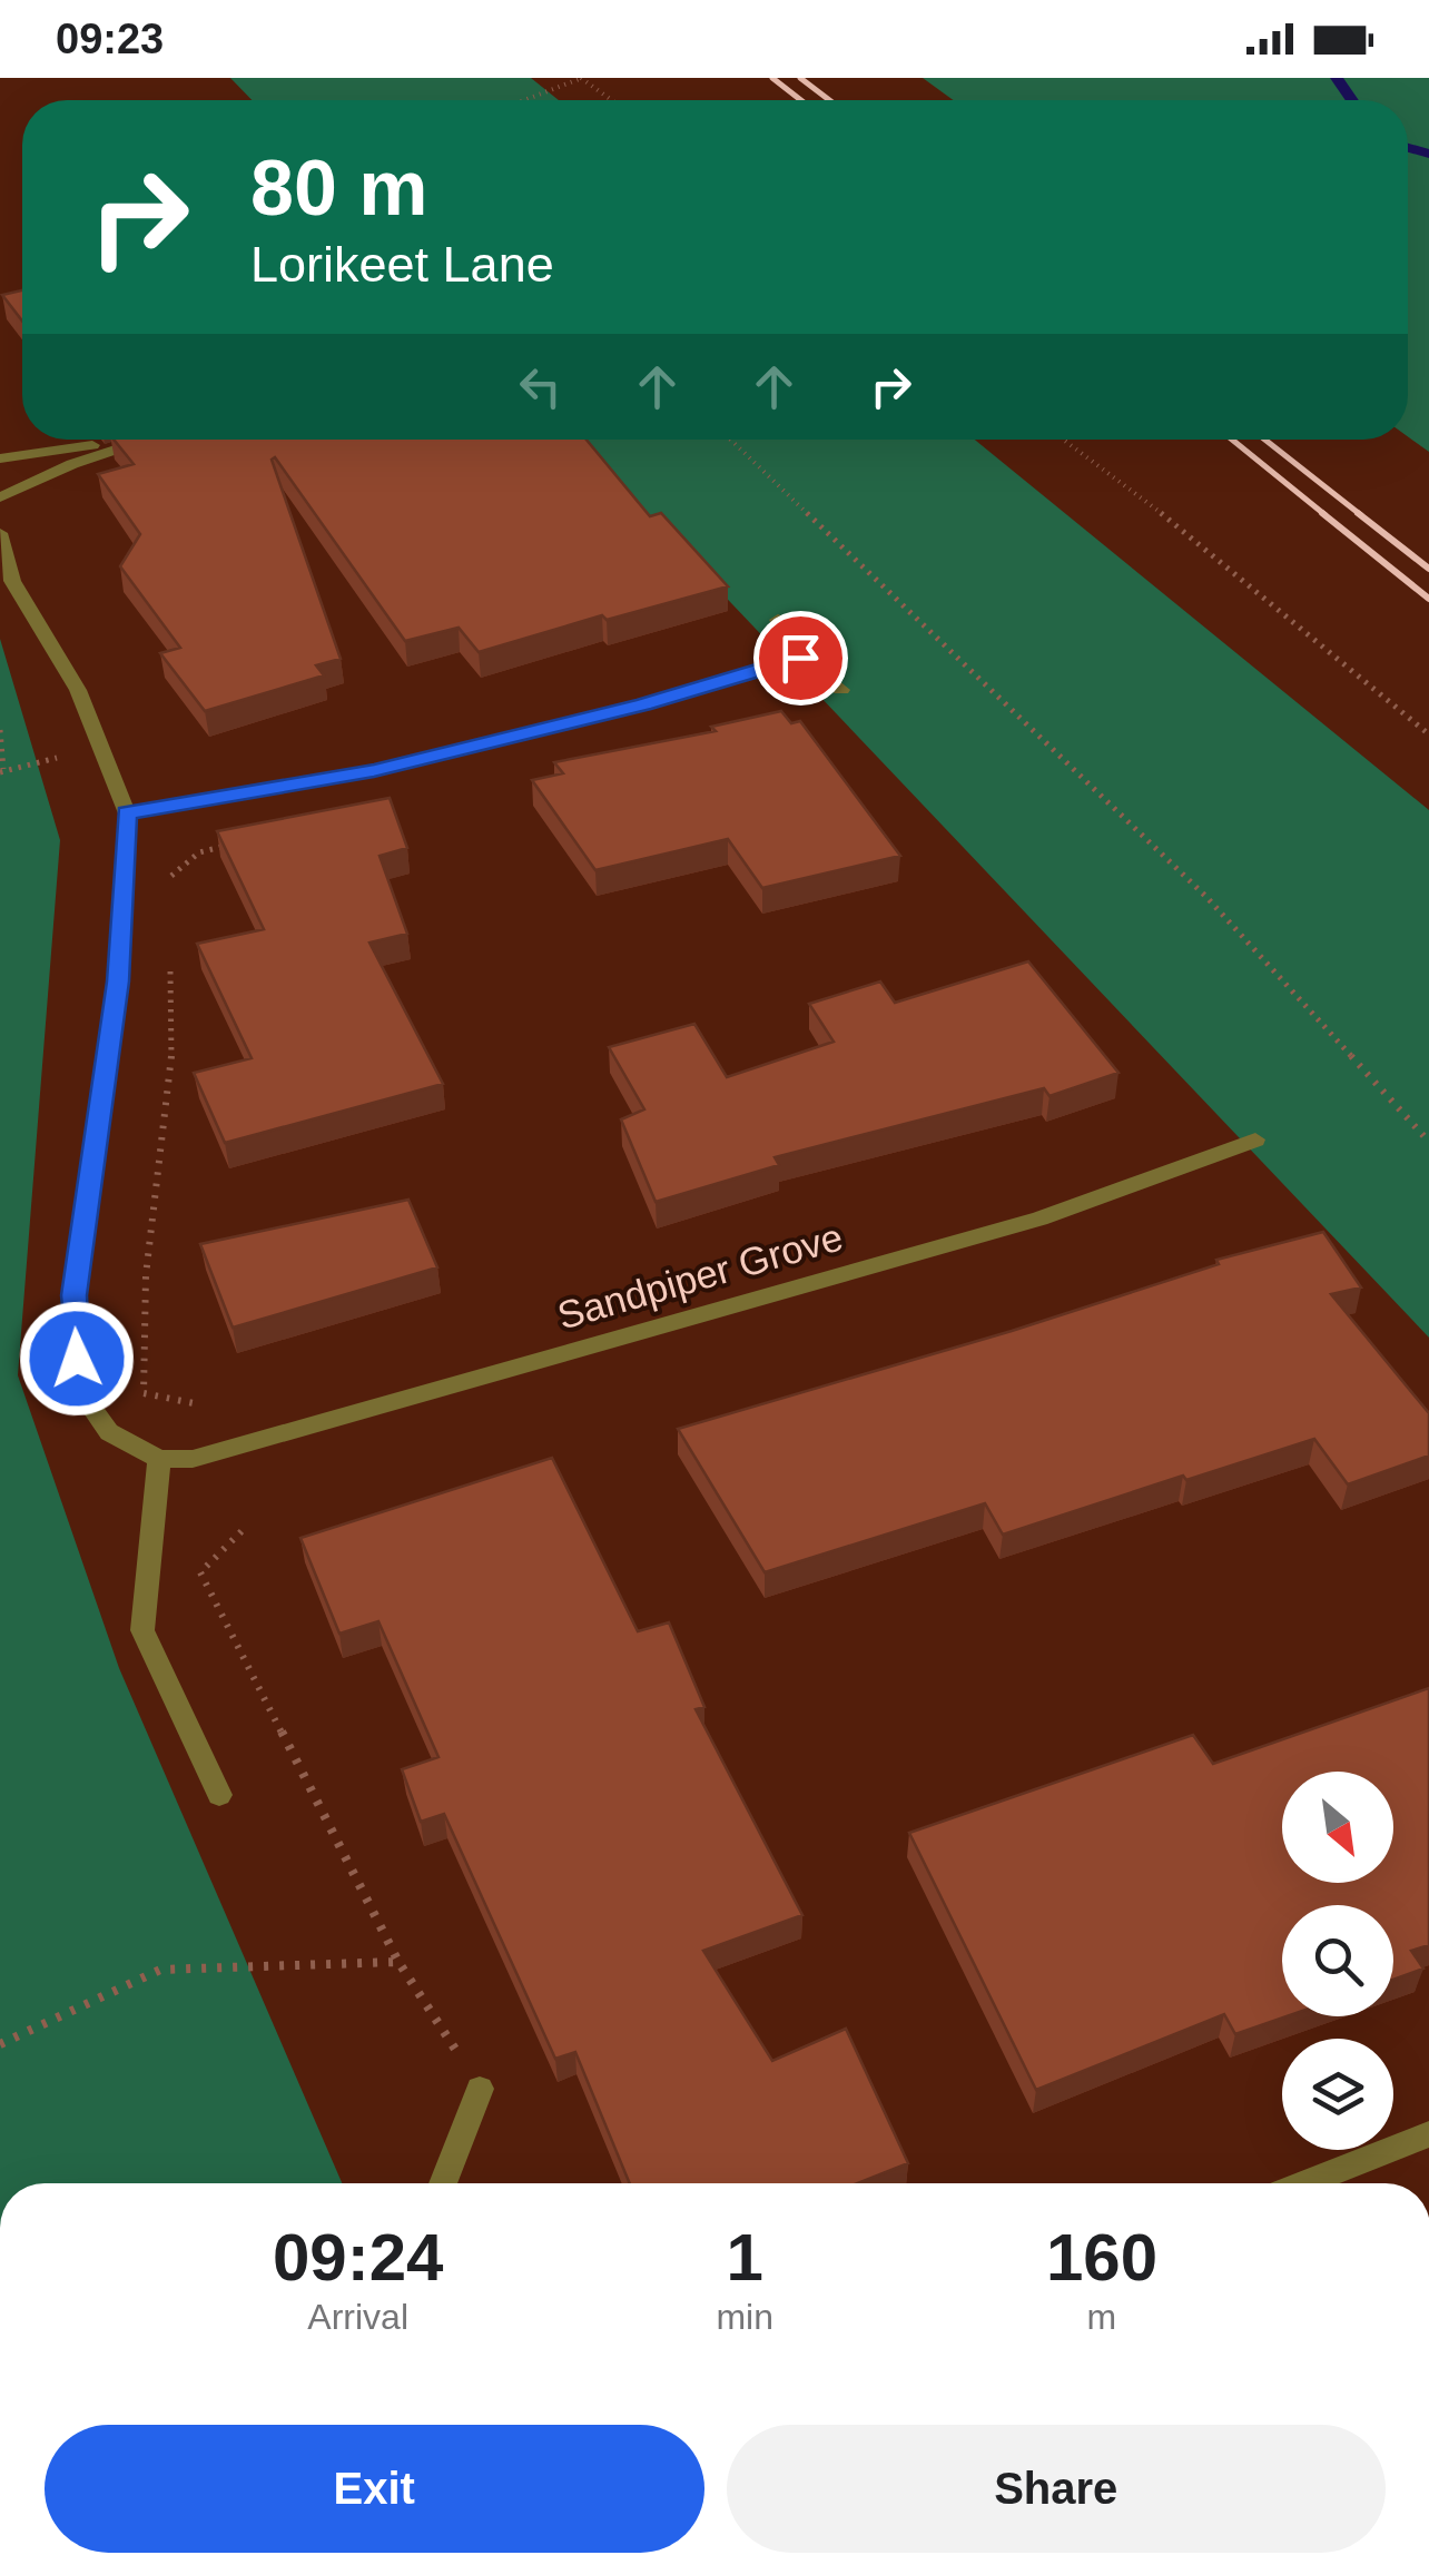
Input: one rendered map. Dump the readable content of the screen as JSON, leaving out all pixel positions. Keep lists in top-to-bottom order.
{
  "streets": {
    "street": ["Sandpiper Grove"]
  },
  "north": "bottom right",
  "page": {
    "status": "09:23",
    "turn": ["80 m", "Lorikeet Lane"],
    "eta": [
      "09:24",
      "Arrival",
      "1",
      "min",
      "160",
      "m"
    ],
    "buttons": ["Exit", "Share"]
  }
}
